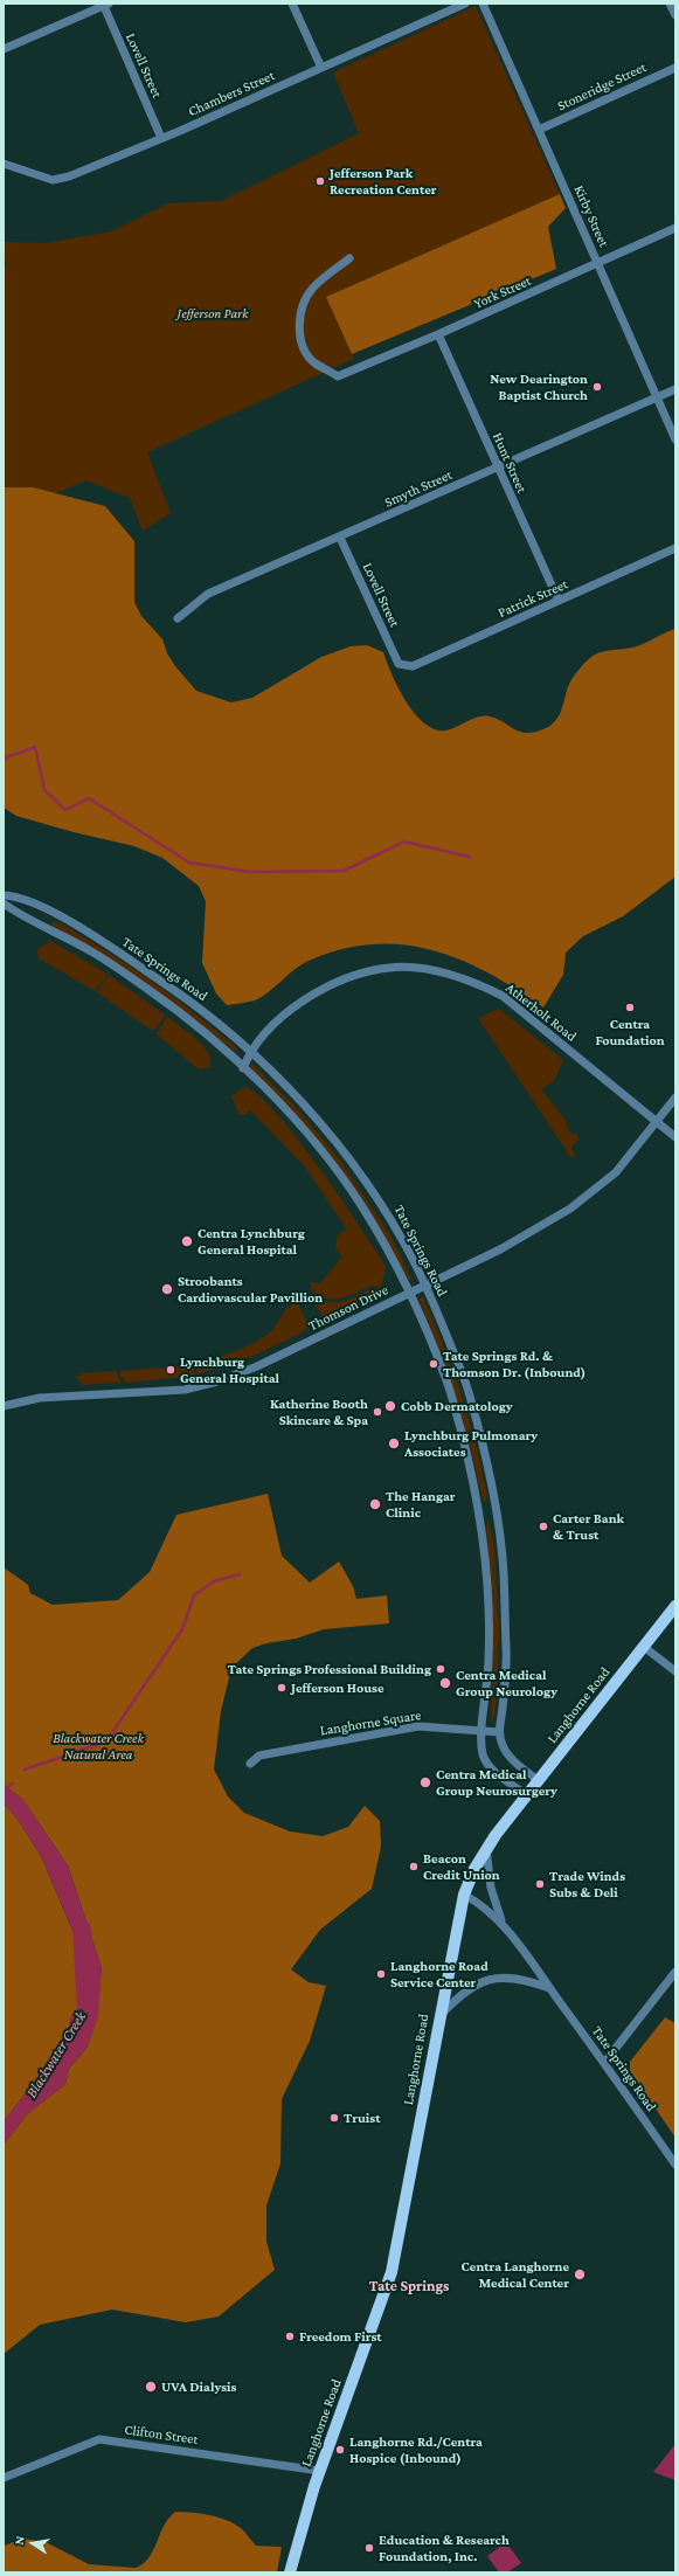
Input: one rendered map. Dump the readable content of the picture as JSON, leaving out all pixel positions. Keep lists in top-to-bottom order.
{
  "streets": {
    "main road": ["Langhorne Road"],
    "street": [
      "Lovell Street",
      "Stoneridge Street",
      "Chambers Street",
      "Kirby Street",
      "York Street",
      "Hunt Street",
      "Smyth Street",
      "Patrick Street",
      "Tate Springs Road",
      "Atherholt Road",
      "Thomson Drive",
      "Langhorne Square",
      "Clifton Street"
    ]
  },
  "crossings": [
    ["Lovell Street", "Chambers Street"],
    ["Lovell Street", "Smyth Street"],
    ["Lovell Street", "Patrick Street"],
    ["Stoneridge Street", "Kirby Street"],
    ["Kirby Street", "York Street"],
    ["Kirby Street", "Smyth Street"],
    ["York Street", "Hunt Street"],
    ["Hunt Street", "Smyth Street"],
    ["Hunt Street", "Patrick Street"],
    ["Tate Springs Road", "Atherholt Road"],
    ["Tate Springs Road", "Thomson Drive"],
    ["Tate Springs Road", "Langhorne Road"],
    ["Tate Springs Road", "Langhorne Square"],
    ["Atherholt Road", "Thomson Drive"],
    ["Langhorne Road", "Clifton Street"]
  ],
  "districts": ["Tate Springs"],
  "water": ["Blackwater Creek"],
  "parks": ["Jefferson Park", "Blackwater Creek Natural Area"],
  "places": [
    "Jefferson Park Recreation Center",
    "New Dearington Baptist Church",
    "Centra Foundation",
    "Centra Lynchburg General Hospital",
    "Stroobants Cardiovascular Pavillion",
    "Tate Springs Rd. & Thomson Dr. (Inbound)",
    "Lynchburg General Hospital",
    "Cobb Dermatology",
    "Katherine Booth Skincare & Spa",
    "Lynchburg Pulmonary Associates",
    "The Hangar Clinic",
    "Carter Bank & Trust",
    "Tate Springs Professional Building",
    "Centra Medical Group Neurology",
    "Jefferson House",
    "Centra Medical Group Neurosurgery",
    "Beacon Credit Union",
    "Trade Winds Subs & Deli",
    "Langhorne Road Service Center",
    "Truist",
    "Centra Langhorne Medical Center",
    "Freedom First",
    "UVA Dialysis",
    "Langhorne Rd./Centra Hospice (Inbound)",
    "Education & Research Foundation, Inc."
  ],
  "north": "left"
}
